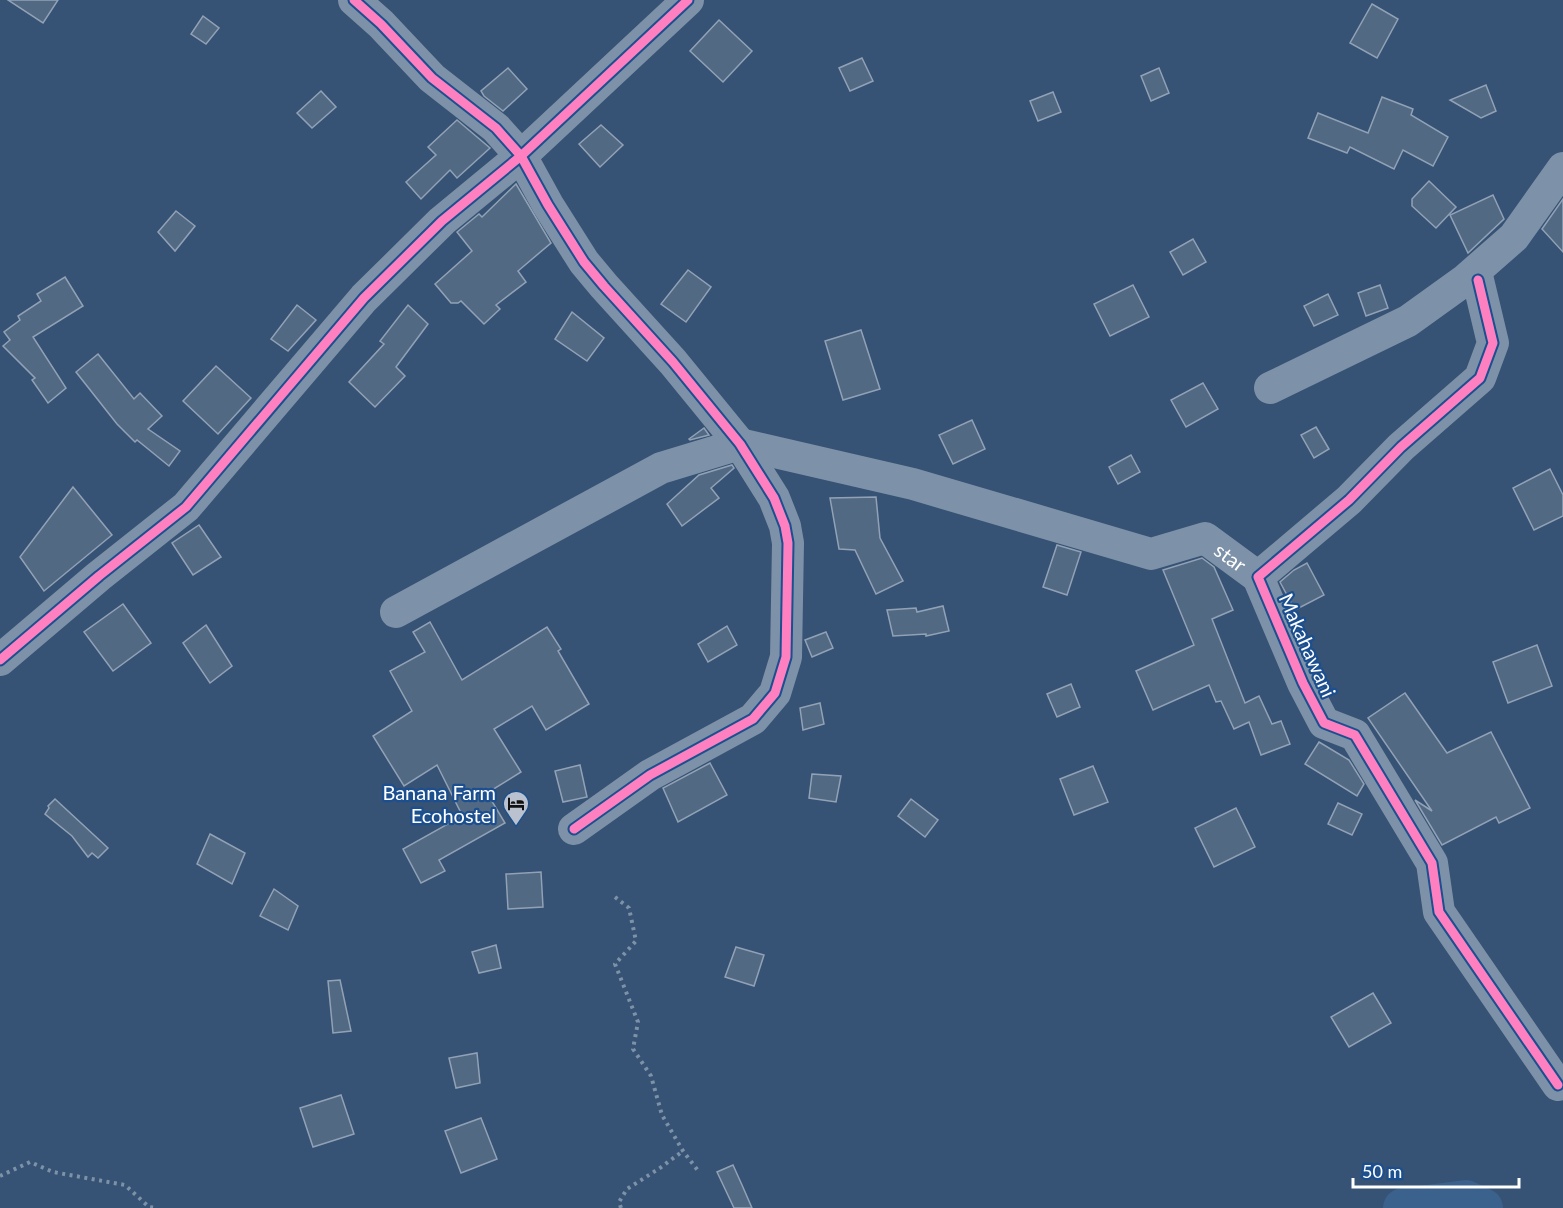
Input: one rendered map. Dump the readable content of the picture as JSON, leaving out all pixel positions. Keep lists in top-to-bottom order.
{
  "streets": {
    "street": ["star", "Makahawani"]
  },
  "crossings": [
    ["star", "Makahawani"]
  ],
  "places": {
    "hotel": ["Banana Farm Ecohostel"]
  },
  "scale_bar": "50 m"
}
